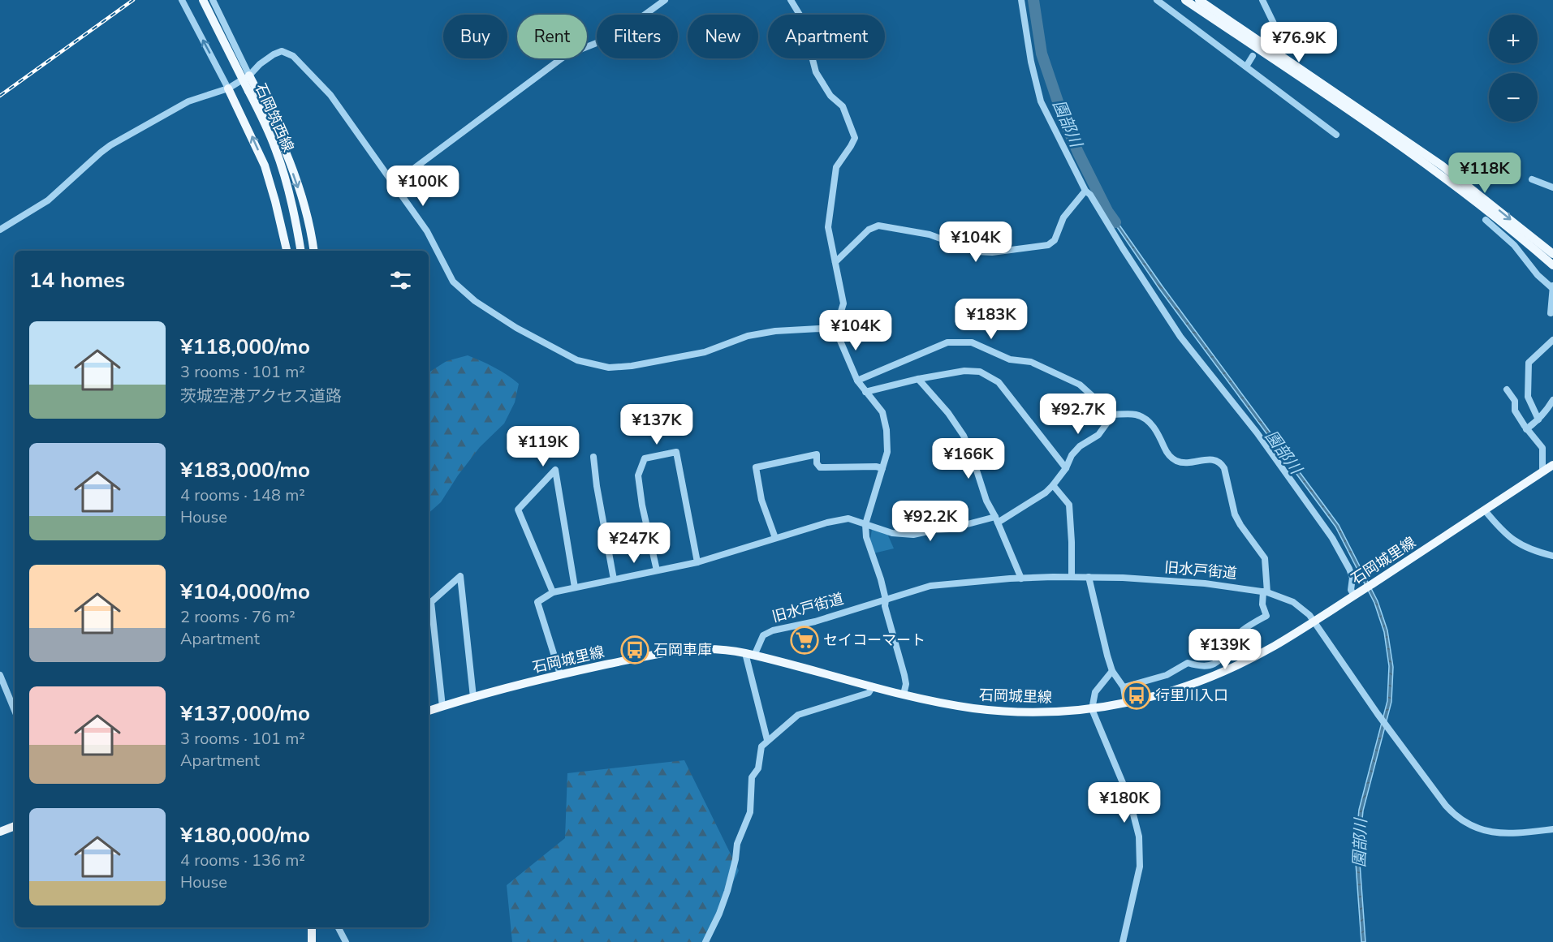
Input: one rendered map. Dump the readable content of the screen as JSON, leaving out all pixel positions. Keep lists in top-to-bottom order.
{
  "streets": {
    "main road": ["石岡筑西線", "石岡城里線"],
    "street": ["旧水戸街道"]
  },
  "crossings": [
    ["石岡城里線", "旧水戸街道"]
  ],
  "water": ["園部川"],
  "places": {
    "supermarket": ["セイコーマート"],
    "bus stop": ["石岡車庫", "行里川入口"]
  },
  "page": {
    "map_buttons": ["+", "−"],
    "chip": [
      "Buy",
      "Rent",
      "Filters",
      "New",
      "Apartment"
    ],
    "price": [
      "¥76.9K",
      "¥118K",
      "¥100K",
      "¥104K",
      "¥183K",
      "¥104K",
      "¥92.7K",
      "¥137K",
      "¥119K",
      "¥166K",
      "¥92.2K",
      "¥247K",
      "¥139K",
      "¥180K"
    ],
    "heading": "14 homes",
    "list": [
      {
        "name": "¥118,000/mo",
        "note": "3 rooms · 101 m² · 茨城空港アクセス道路"
      },
      {
        "name": "¥183,000/mo",
        "note": "4 rooms · 148 m² · House"
      },
      {
        "name": "¥104,000/mo",
        "note": "2 rooms · 76 m² · Apartment"
      },
      {
        "name": "¥137,000/mo",
        "note": "3 rooms · 101 m² · Apartment"
      },
      {
        "name": "¥180,000/mo",
        "note": "4 rooms · 136 m² · House"
      }
    ]
  }
}
